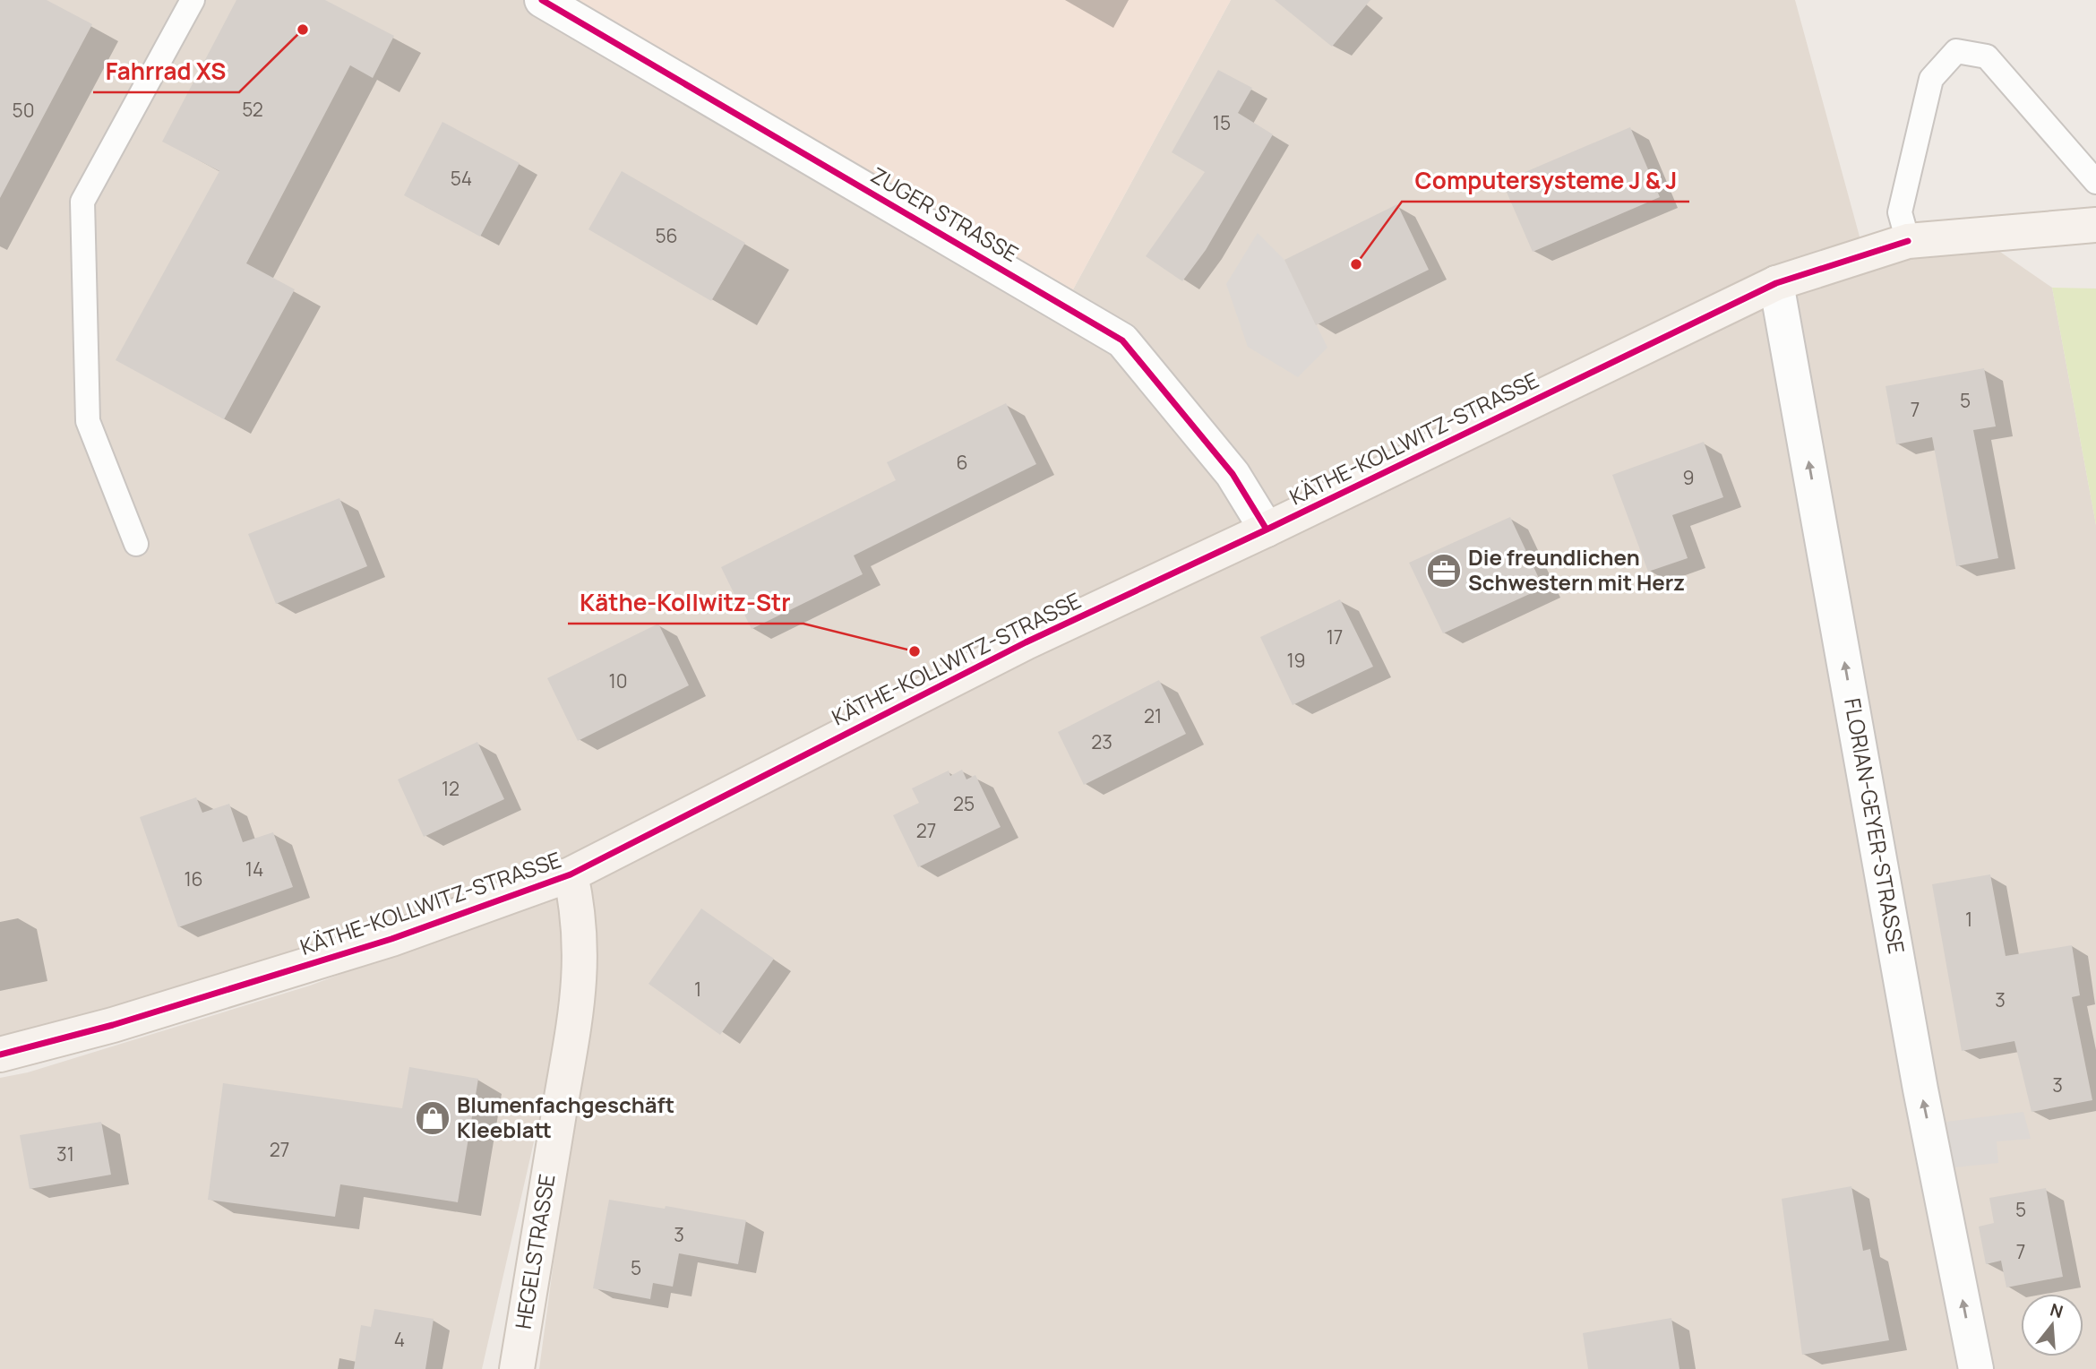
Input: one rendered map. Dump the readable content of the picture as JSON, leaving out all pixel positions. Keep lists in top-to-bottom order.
{
  "streets": {
    "street": [
      "ZUGER STRASSE",
      "KÄTHE-KOLLWITZ-STRASSE",
      "FLORIAN-GEYER-STRASSE",
      "HEGELSTRASSE"
    ]
  },
  "crossings": [
    ["ZUGER STRASSE", "KÄTHE-KOLLWITZ-STRASSE"],
    ["KÄTHE-KOLLWITZ-STRASSE", "FLORIAN-GEYER-STRASSE"],
    ["KÄTHE-KOLLWITZ-STRASSE", "HEGELSTRASSE"]
  ],
  "one_way": ["FLORIAN-GEYER-STRASSE"],
  "places": {
    "other": ["Fahrrad XS", "Computersysteme J & J", "Käthe-Kollwitz-Str"],
    "office": ["Die freundlichen Schwestern mit Herz"],
    "shop": ["Blumenfachgeschäft Kleeblatt"]
  },
  "house_numbers": [
    "52",
    "50",
    "15",
    "54",
    "56",
    "5",
    "7",
    "6",
    "9",
    "17",
    "19",
    "10",
    "21",
    "23",
    "12",
    "25",
    "27",
    "14",
    "16",
    "1",
    "1",
    "3",
    "3",
    "27",
    "31",
    "5",
    "3",
    "7",
    "5",
    "4"
  ],
  "north": "top"
}
